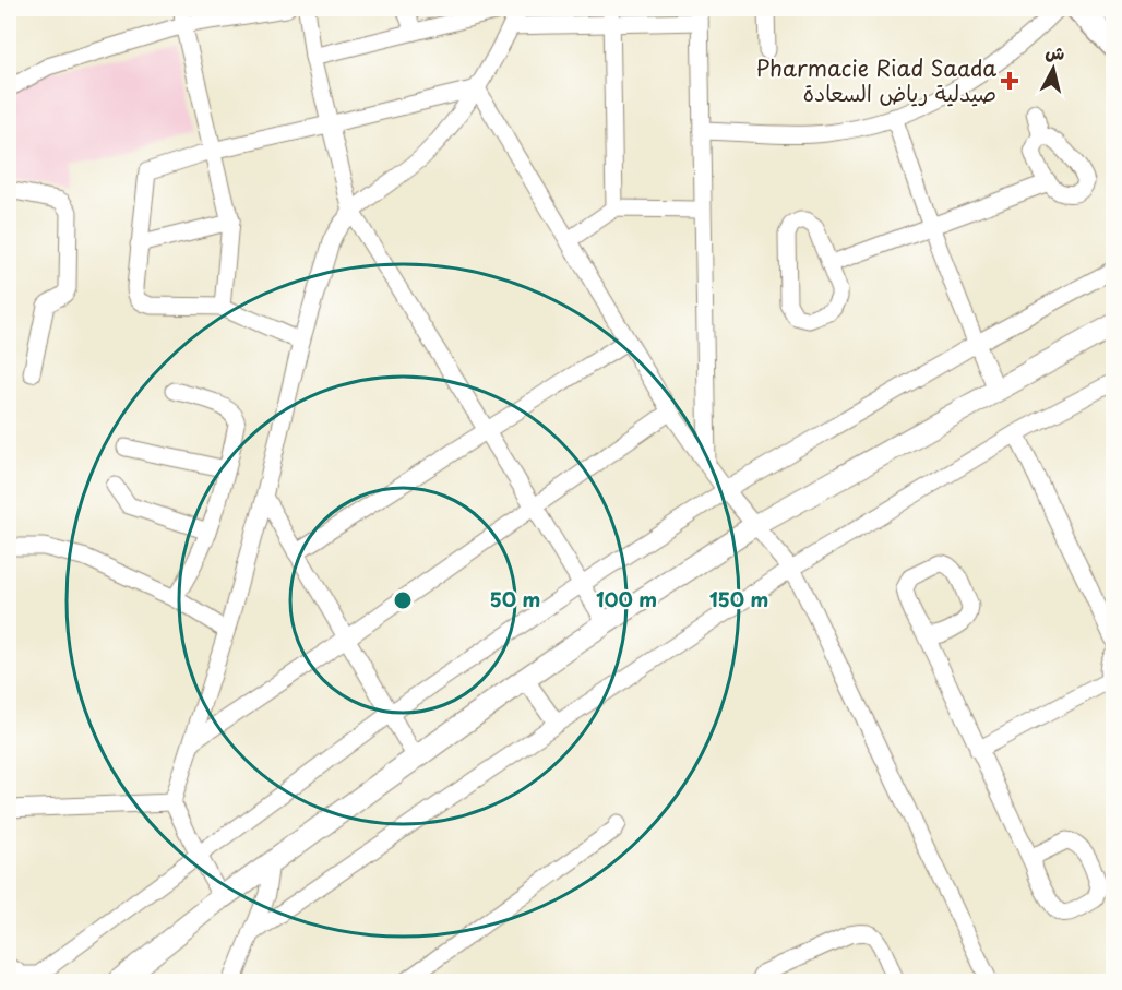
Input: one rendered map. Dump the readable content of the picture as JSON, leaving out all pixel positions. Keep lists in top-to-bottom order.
{
  "places": {
    "health": ["Pharmacie Riad Saada صيدلية رياض السعادة"]
  },
  "north": "top",
  "rings": ["50 m", "100 m", "150 m"]
}
